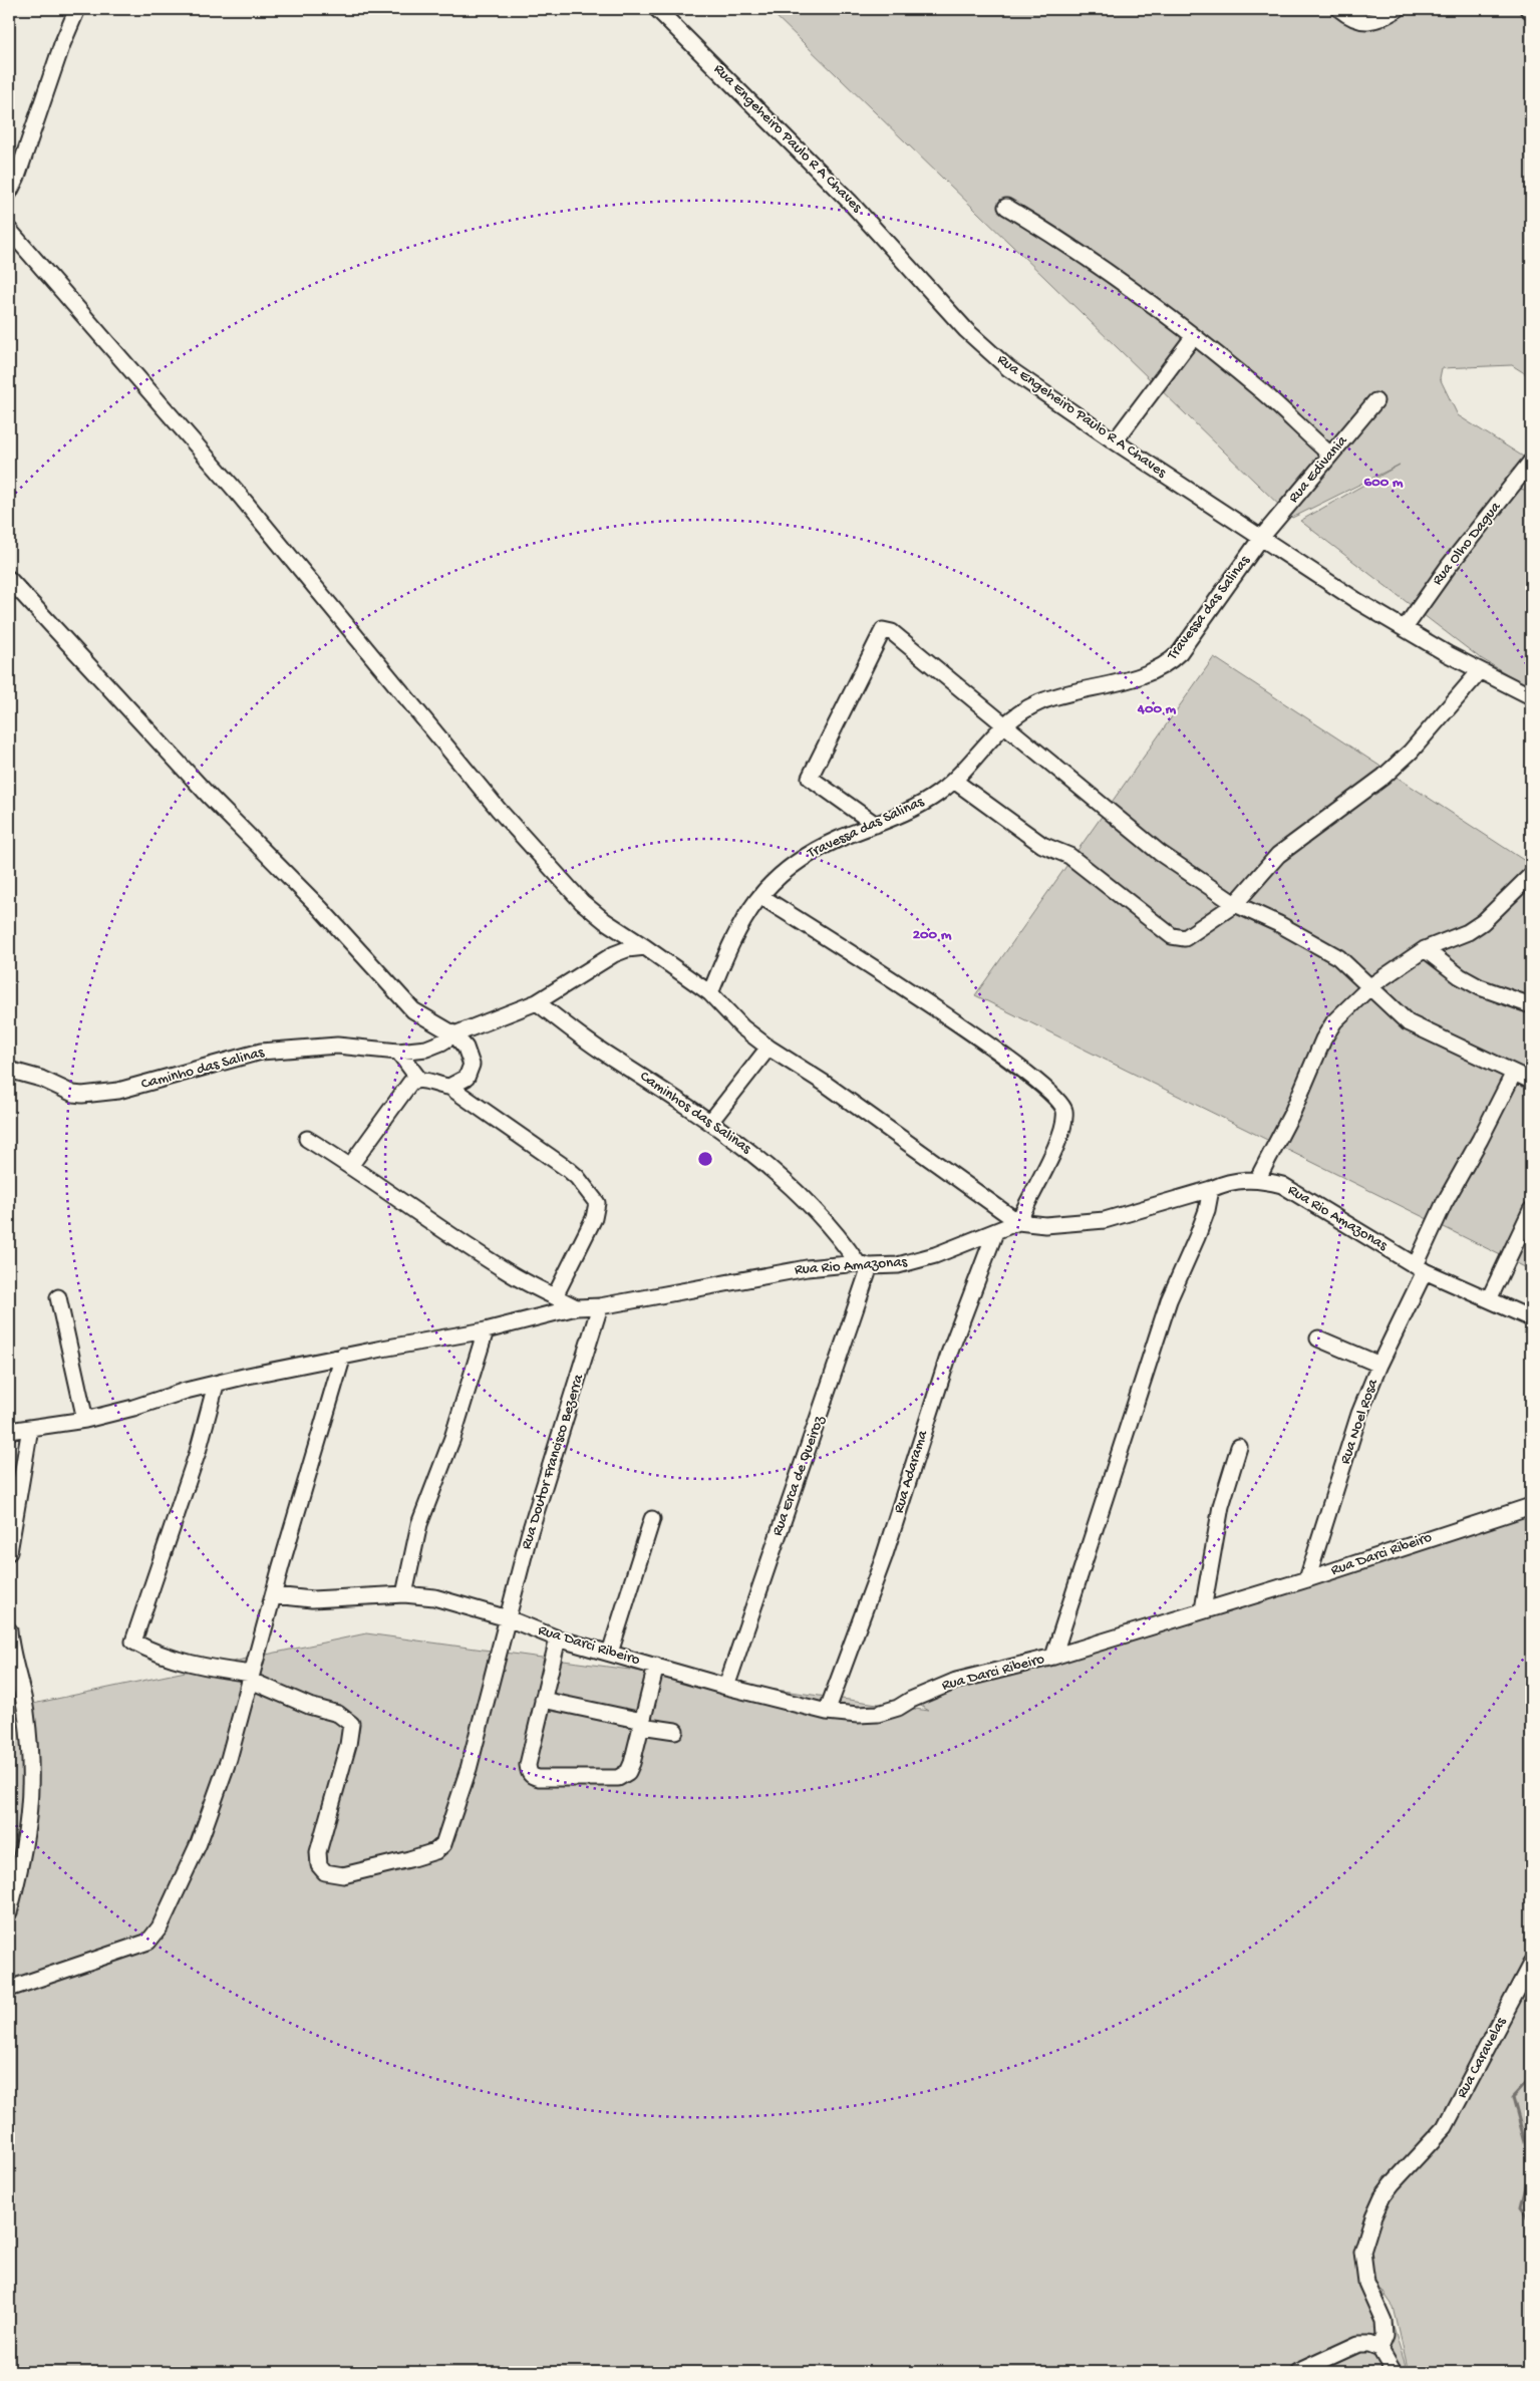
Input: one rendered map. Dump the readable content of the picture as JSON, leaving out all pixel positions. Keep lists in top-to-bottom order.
{
  "streets": {
    "street": [
      "Rua Engeheiro Paulo R A Chaves",
      "Rua Edivania",
      "Rua Olho Dagua",
      "Travessa das Salinas",
      "Caminho das Salinas",
      "Caminhos das Salinas",
      "Rua Rio Amazonas",
      "Rua Noel Rosa",
      "Rua Doutor Francisco Bezerra",
      "Rua Adarama",
      "Rua Erca de Queiroz",
      "Rua Darci Ribeiro",
      "Rua Caravelas"
    ]
  },
  "crossings": [
    ["Rua Engeheiro Paulo R A Chaves", "Rua Edivania"],
    ["Rua Engeheiro Paulo R A Chaves", "Rua Olho Dagua"],
    ["Rua Engeheiro Paulo R A Chaves", "Travessa das Salinas"],
    ["Rua Edivania", "Travessa das Salinas"],
    ["Caminho das Salinas", "Caminhos das Salinas"],
    ["Caminhos das Salinas", "Rua Rio Amazonas"],
    ["Caminhos das Salinas", "Rua Erca de Queiroz"],
    ["Rua Rio Amazonas", "Rua Noel Rosa"],
    ["Rua Rio Amazonas", "Rua Doutor Francisco Bezerra"],
    ["Rua Rio Amazonas", "Rua Adarama"],
    ["Rua Rio Amazonas", "Rua Erca de Queiroz"],
    ["Rua Noel Rosa", "Rua Darci Ribeiro"],
    ["Rua Doutor Francisco Bezerra", "Rua Darci Ribeiro"],
    ["Rua Adarama", "Rua Darci Ribeiro"],
    ["Rua Erca de Queiroz", "Rua Darci Ribeiro"]
  ],
  "rings": ["600 m", "400 m", "200 m"]
}
